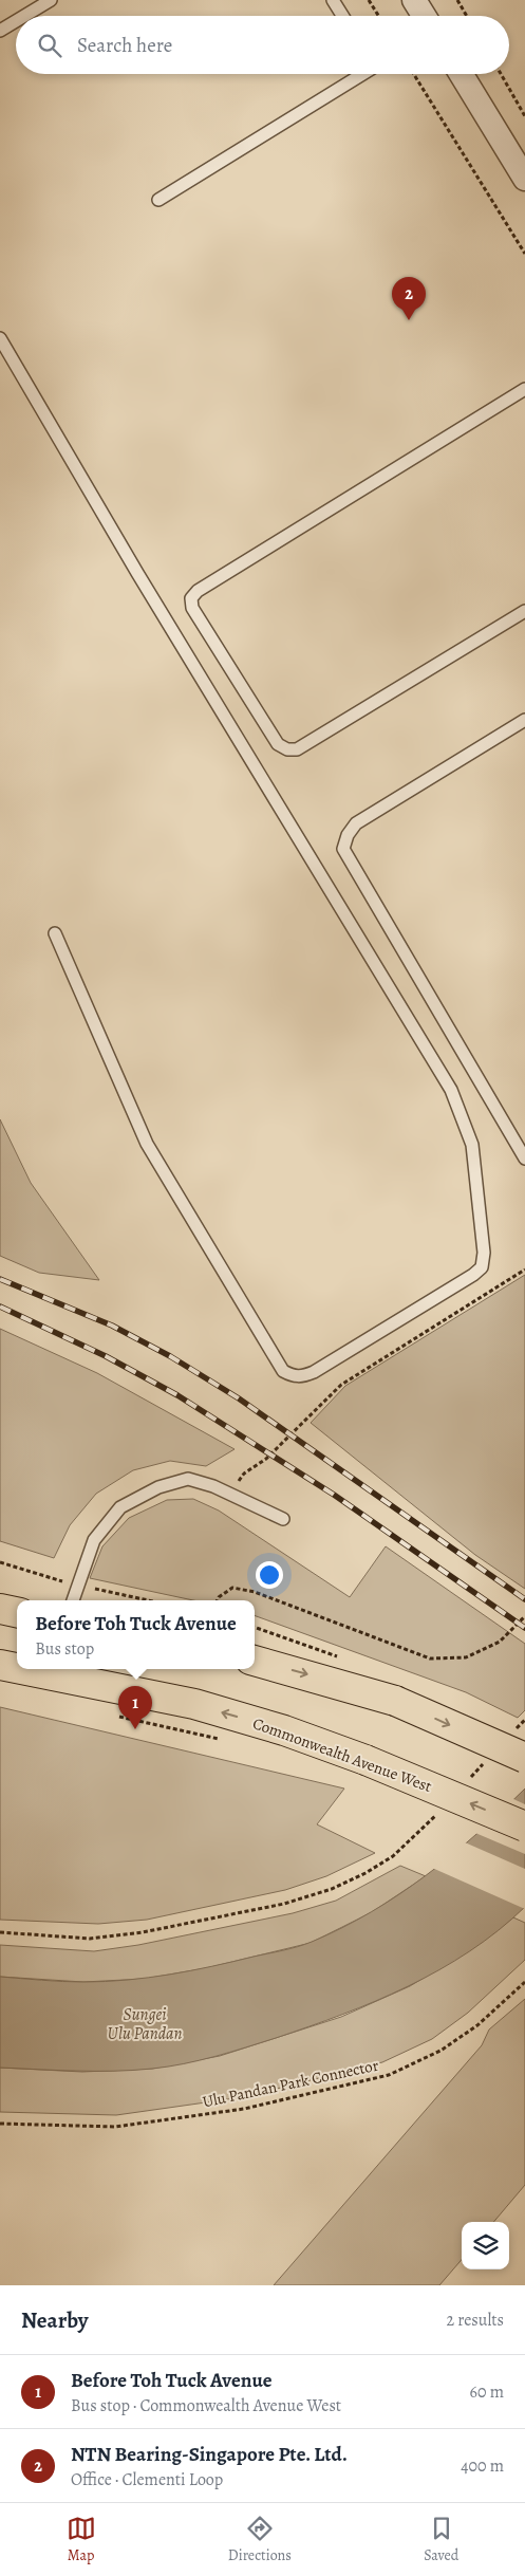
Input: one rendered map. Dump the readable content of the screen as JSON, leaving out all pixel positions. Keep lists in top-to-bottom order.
{
  "streets": {
    "main road": ["Commonwealth Avenue West"],
    "path": ["Ulu Pandan Park Connector"]
  },
  "water": ["Sungei Ulu Pandan"],
  "page": {
    "search": "Search here",
    "pins": ["2", "1"],
    "popup": ["Before Toh Tuck Avenue", "Bus stop"],
    "heading": ["Nearby", "2 results"],
    "list": [
      {
        "mark": "1",
        "name": "Before Toh Tuck Avenue",
        "note": "Bus stop · Commonwealth Avenue West",
        "value": "60 m"
      },
      {
        "mark": "2",
        "name": "NTN Bearing-Singapore Pte. Ltd.",
        "note": "Office · Clementi Loop",
        "value": "400 m"
      }
    ],
    "nav": ["Map", "Directions", "Saved"]
  }
}
